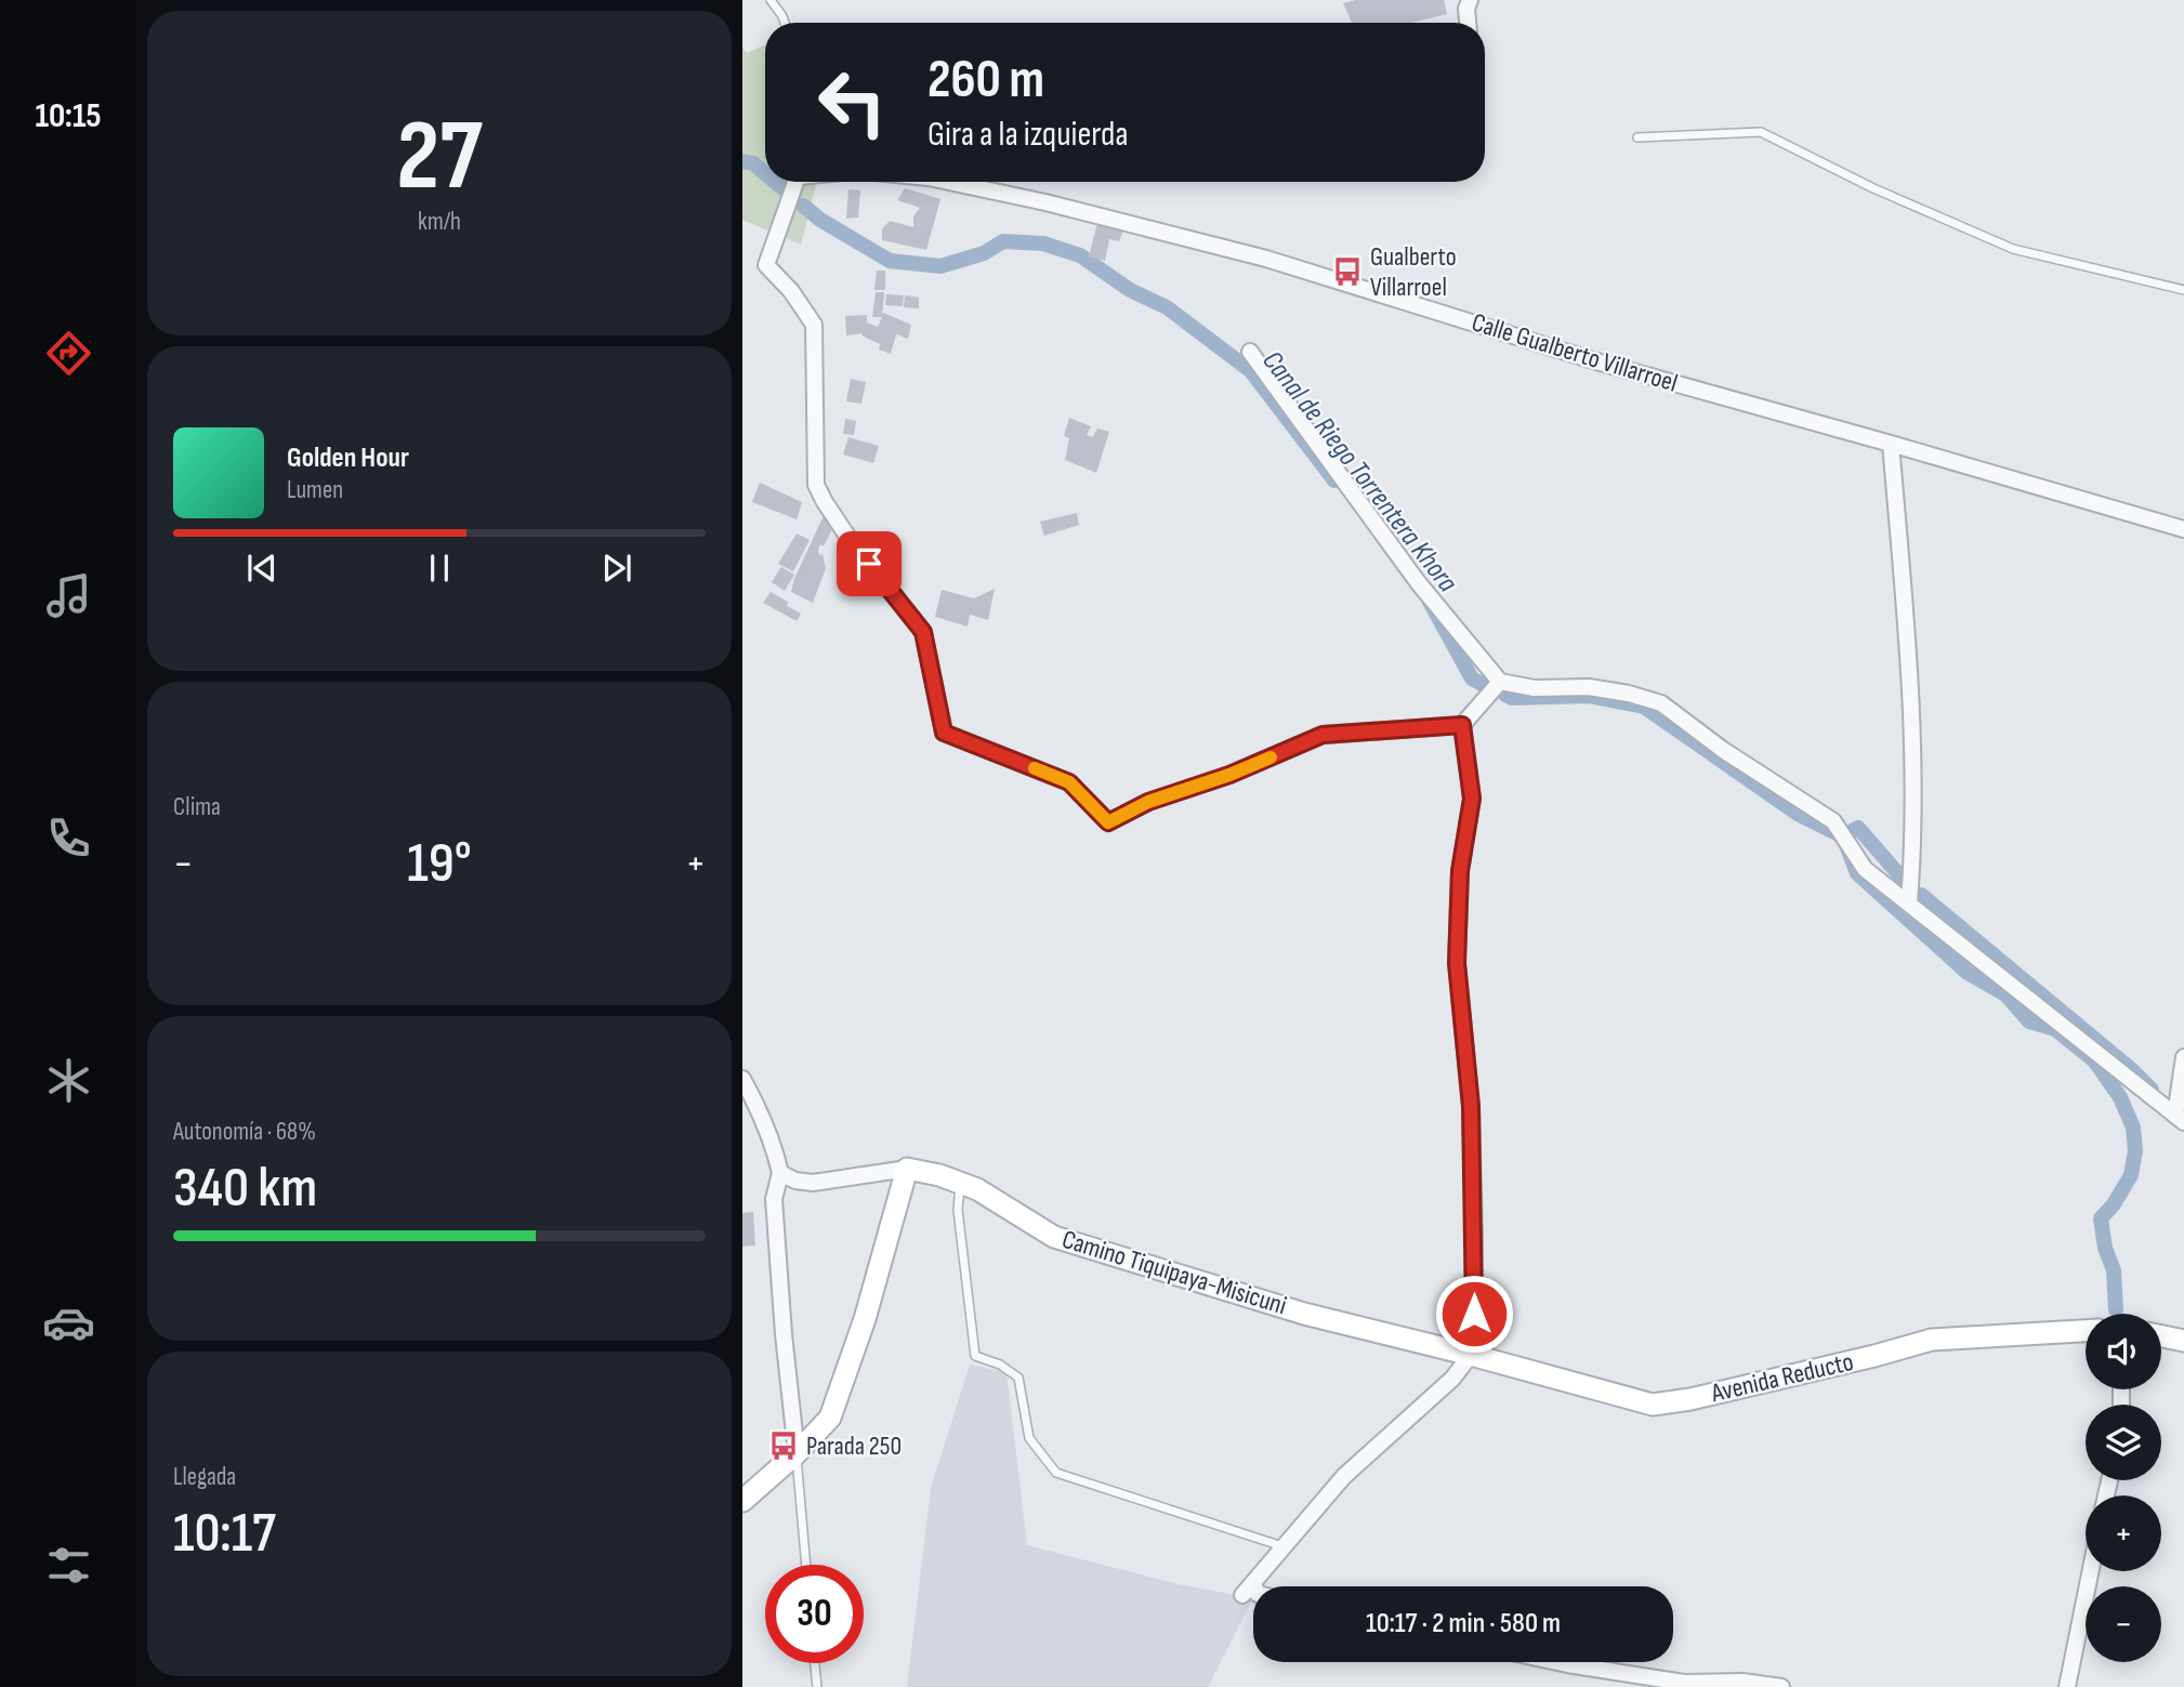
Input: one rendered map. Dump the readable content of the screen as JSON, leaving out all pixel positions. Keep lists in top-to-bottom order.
{
  "streets": {
    "main road": ["Camino Tiquipaya-Misicuni", "Avenida Reducto"],
    "street": ["Calle Gualberto Villarroel"]
  },
  "crossings": [
    ["Camino Tiquipaya-Misicuni", "Avenida Reducto"]
  ],
  "water": ["Canal de Riego Torrentera Khora"],
  "places": {
    "bus stop": ["Gualberto Villarroel", "Parada 250"]
  },
  "page": {
    "tabs": "10:15",
    "tile": [
      ["27", "km/h"],
      "Clima",
      ["Autonomía · 68%", "340 km"],
      ["Llegada", "10:17"]
    ],
    "turn": ["260 m", "Gira a la izquierda"],
    "song": ["Golden Hour", "Lumen"],
    "heat": ["−", "19°", "+"],
    "map_buttons": ["+", "−"],
    "limit": "30",
    "trip": "10:17 · 2 min · 580 m"
  }
}
